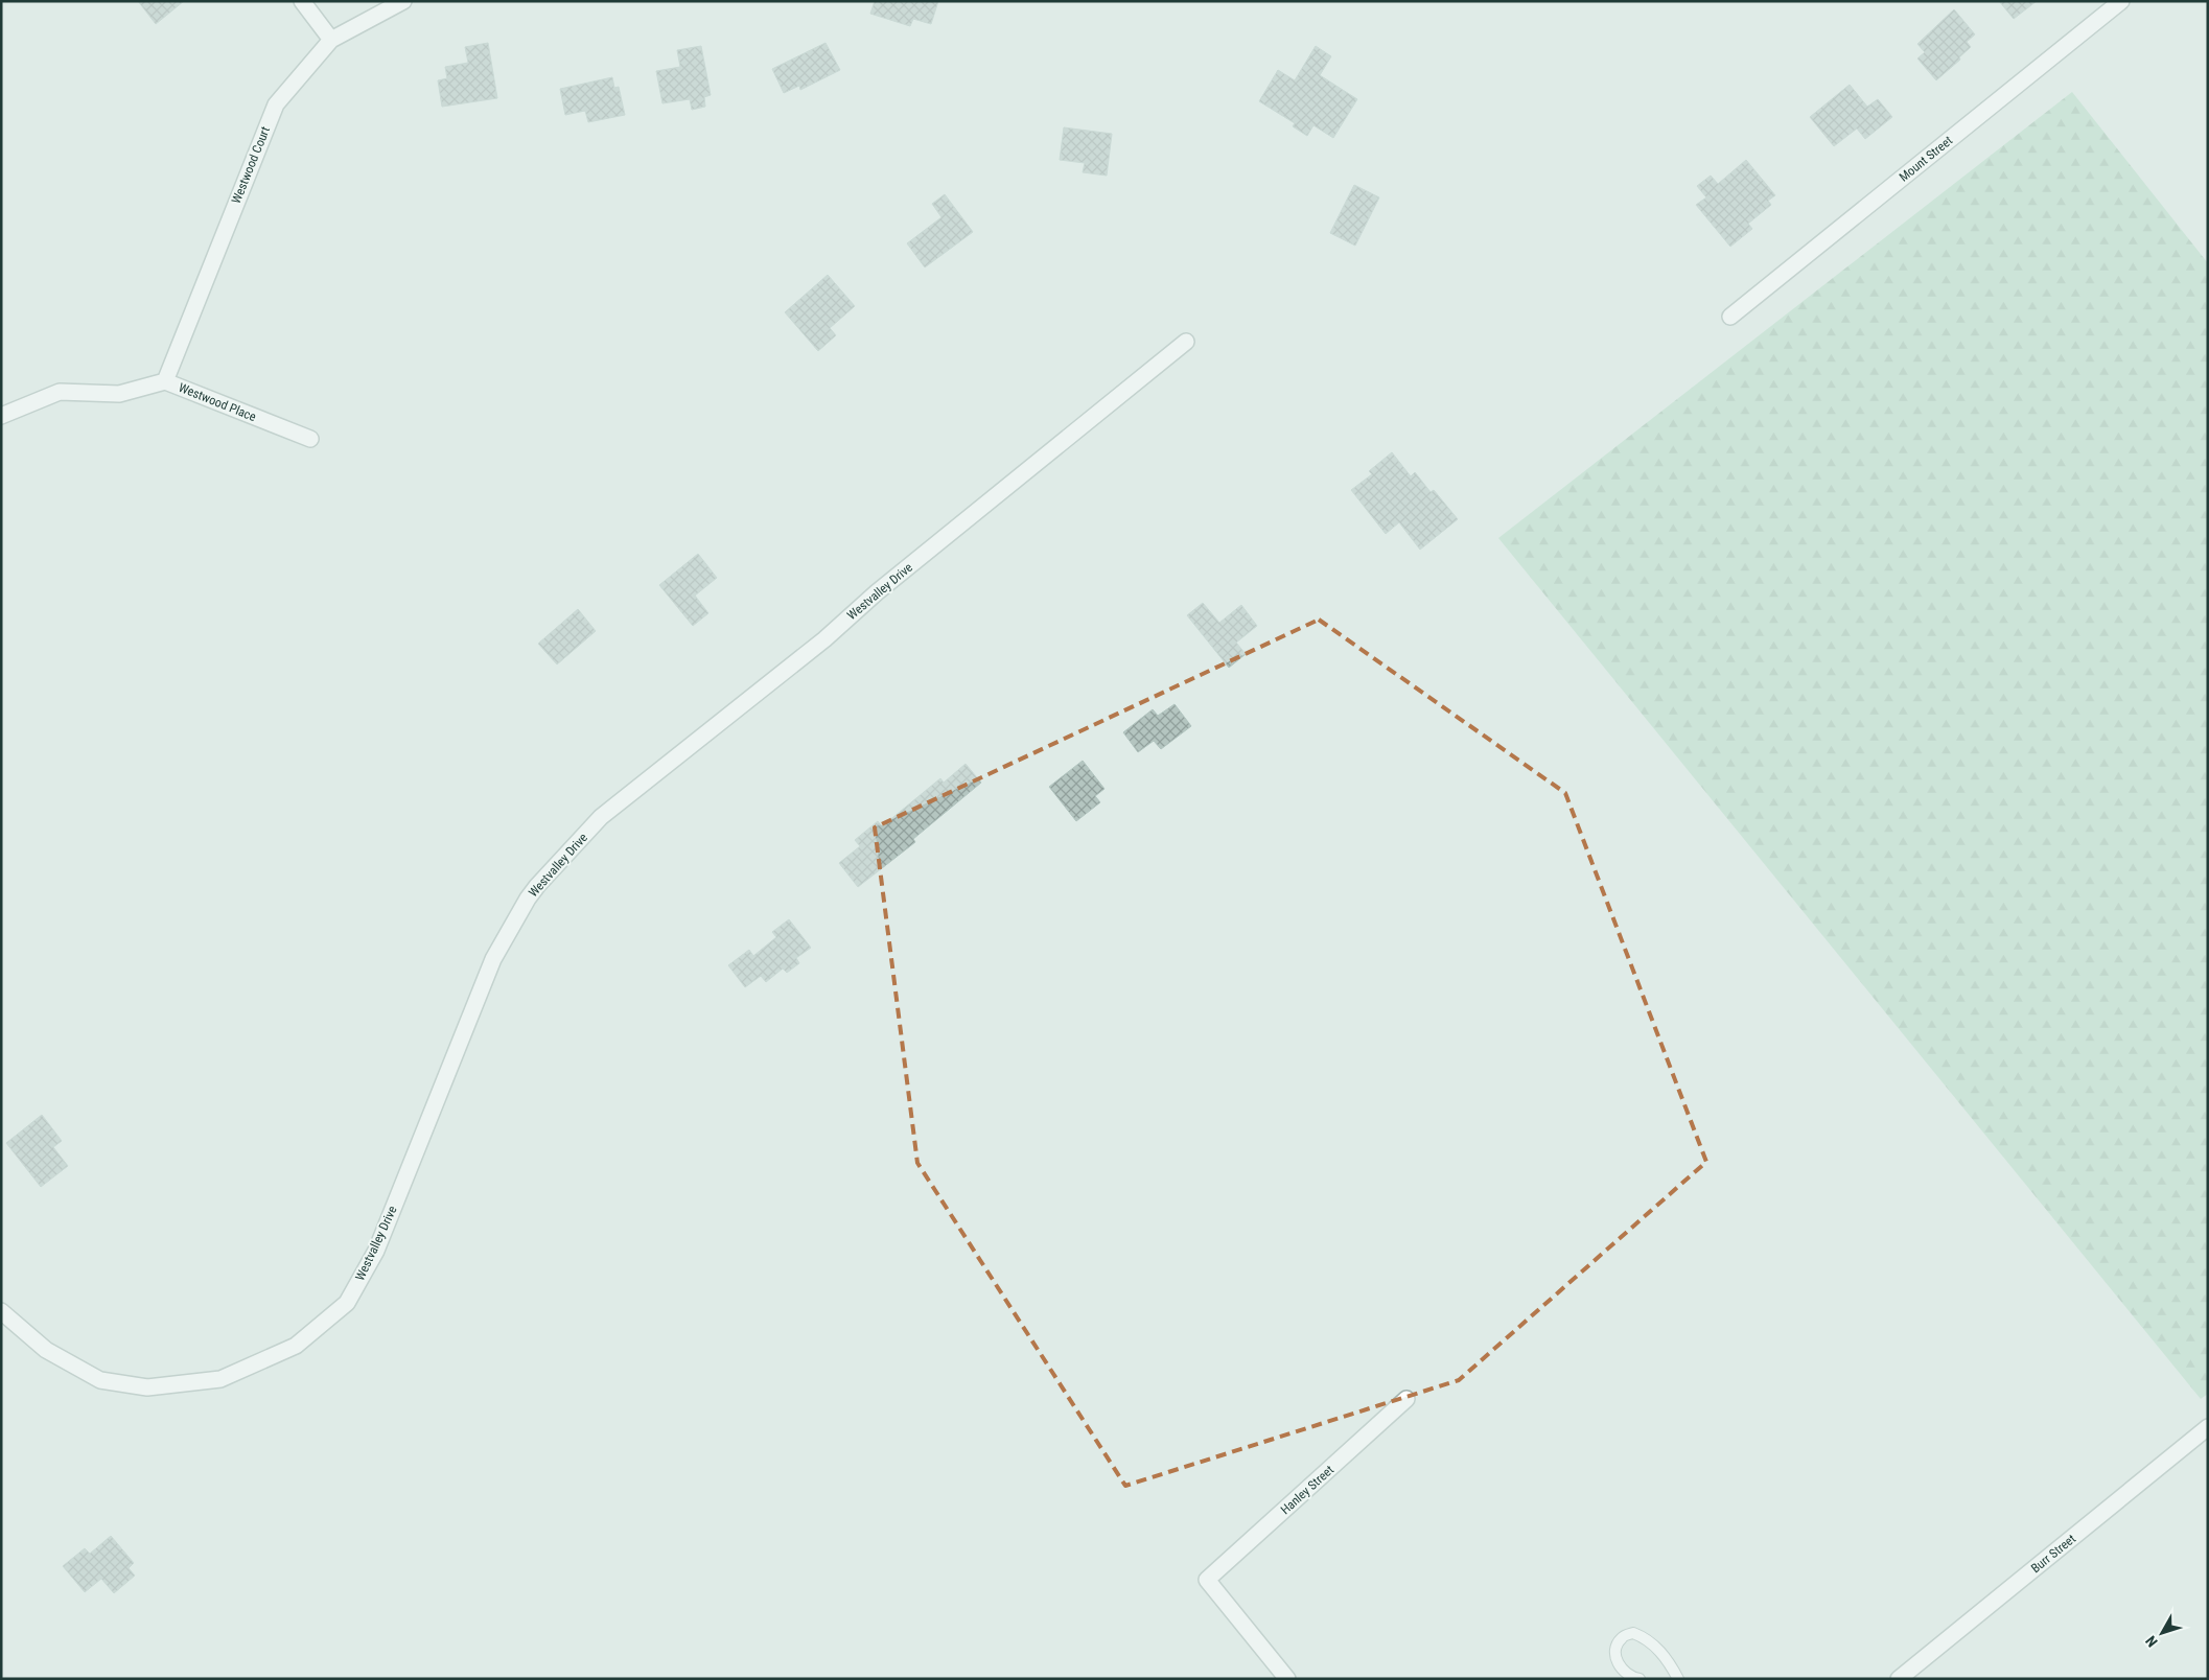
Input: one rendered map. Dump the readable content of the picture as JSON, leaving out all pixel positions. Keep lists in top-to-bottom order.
{
  "streets": {
    "street": [
      "Mount Street",
      "Westwood Court",
      "Westwood Place",
      "Westvalley Drive",
      "Hanley Street",
      "Burr Street"
    ]
  },
  "crossings": [
    ["Westwood Court", "Westwood Place"]
  ],
  "north": "bottom left"
}
